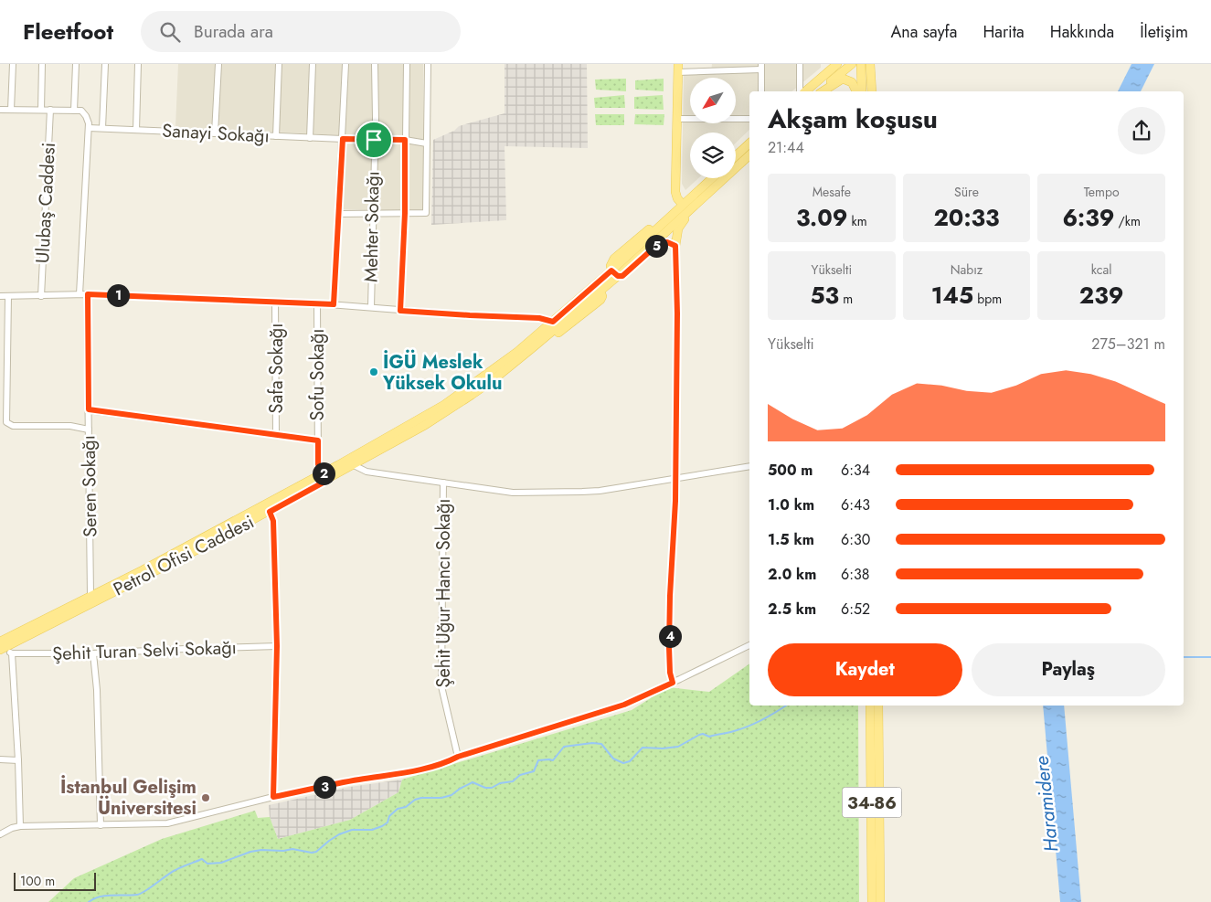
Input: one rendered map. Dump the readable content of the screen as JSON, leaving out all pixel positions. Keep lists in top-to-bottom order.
{
  "streets": {
    "main road": ["Petrol Ofisi Caddesi", "34-86"],
    "street": [
      "Sanayi Sokağı",
      "Ulubaş Caddesi",
      "Mehter Sokağı",
      "Safa Sokağı",
      "Sofu Sokağı",
      "Seren Sokağı",
      "Şehit Uğur Hancı Sokağı",
      "Şehit Turan Selvi Sokağı"
    ]
  },
  "crossings": [
    ["Sanayi Sokağı", "Mehter Sokağı"],
    ["Sofu Sokağı", "Petrol Ofisi Caddesi"],
    ["Seren Sokağı", "Petrol Ofisi Caddesi"]
  ],
  "water": ["Haramidere"],
  "places": ["İGÜ Meslek Yüksek Okulu", "İstanbul Gelişim Üniversitesi"],
  "scale_bar": "100 m",
  "north": "bottom left",
  "page": {
    "header": "Fleetfoot",
    "search": "Burada ara",
    "nav": [
      "Ana sayfa",
      "Harita",
      "Hakkında",
      "İletişim"
    ],
    "heading": ["Akşam koşusu", "21:44"],
    "stats": [
      ["Mesafe", "3.09 km"],
      ["Süre", "20:33"],
      ["Tempo", "6:39 /km"],
      ["Yükselti", "53 m"],
      ["Nabız", "145 bpm"],
      ["kcal", "239"]
    ],
    "pins": [
      "5",
      "1",
      "2",
      "4",
      "3"
    ],
    "chart": ["Yükselti", "275–321 m"],
    "list": [
      {
        "name": "500 m",
        "note": "6:34"
      },
      {
        "name": "1.0 km",
        "note": "6:43"
      },
      {
        "name": "1.5 km",
        "note": "6:30"
      },
      {
        "name": "2.0 km",
        "note": "6:38"
      },
      {
        "name": "2.5 km",
        "note": "6:52"
      }
    ],
    "buttons": ["Kaydet", "Paylaş"],
    "scale": "100 m"
  }
}
